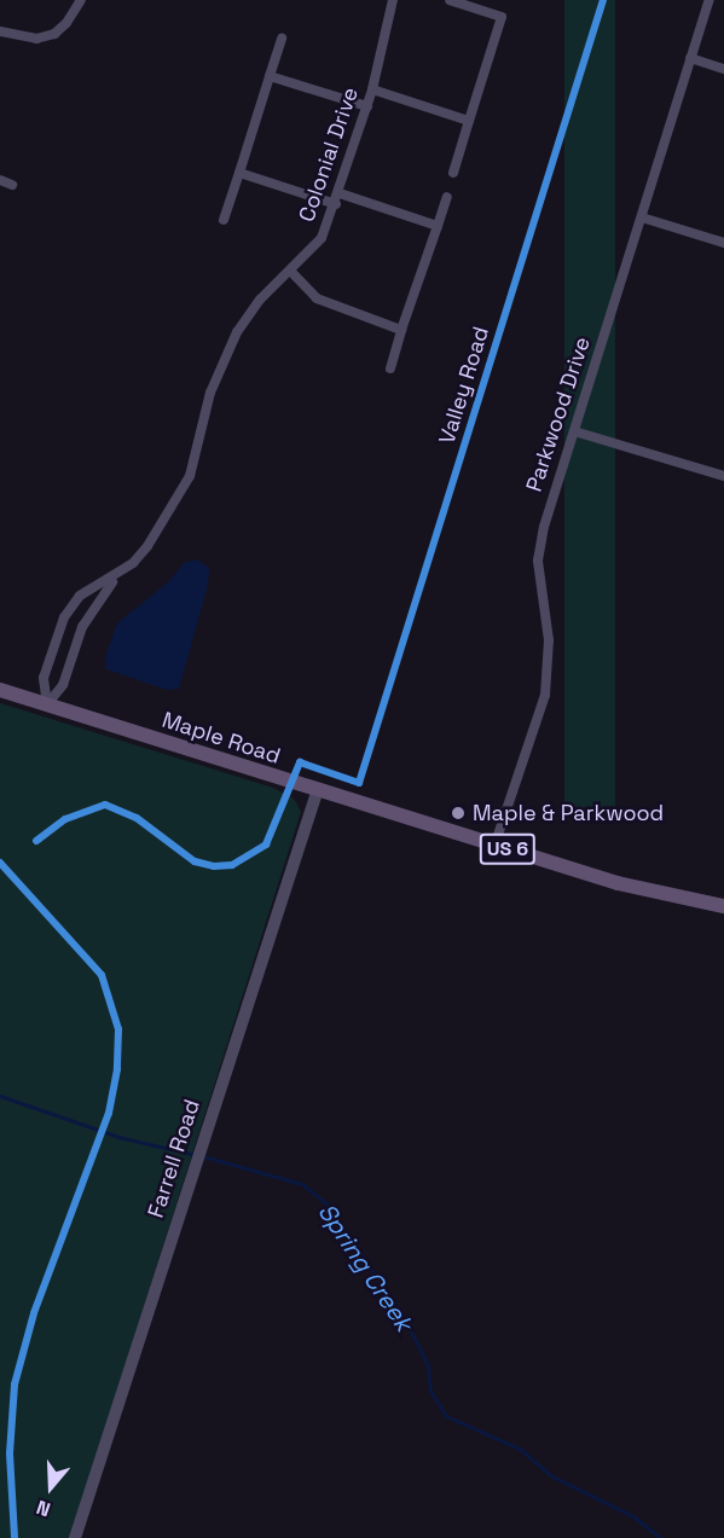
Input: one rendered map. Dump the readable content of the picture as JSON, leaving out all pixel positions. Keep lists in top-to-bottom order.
{
  "streets": {
    "main road": ["Maple Road", "US 6"],
    "street": ["Colonial Drive", "Parkwood Drive", "Farrell Road"],
    "cycle path": ["Valley Road"]
  },
  "crossings": [
    ["Colonial Drive", "Maple Road"],
    ["Parkwood Drive", "Maple Road"],
    ["Maple Road", "Farrell Road"]
  ],
  "water": ["Spring Creek"],
  "places": ["Maple & Parkwood"],
  "north": "bottom"
}
